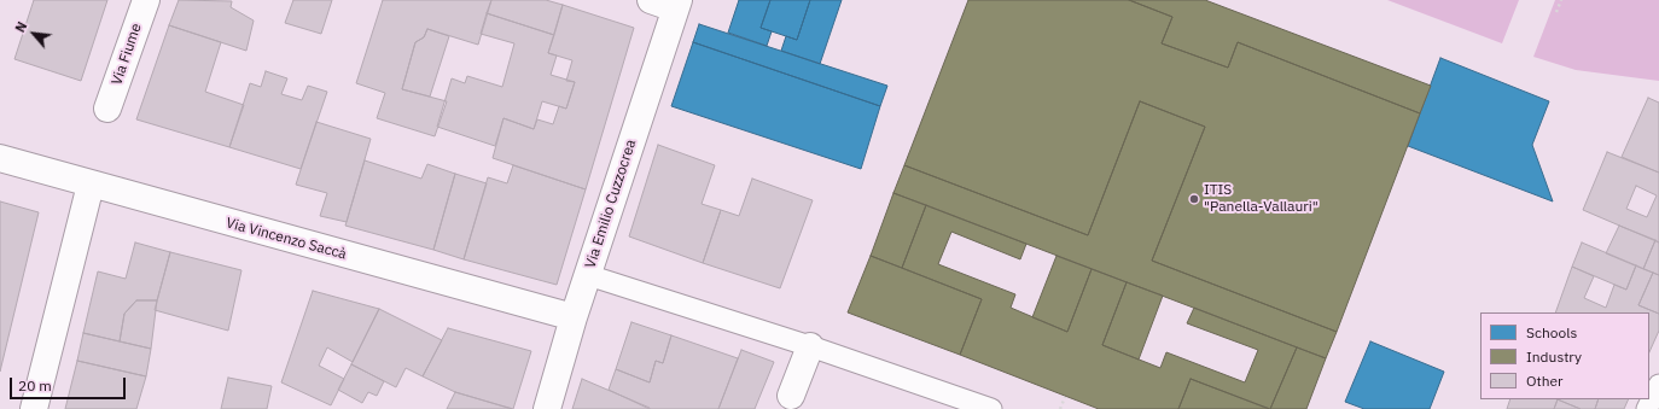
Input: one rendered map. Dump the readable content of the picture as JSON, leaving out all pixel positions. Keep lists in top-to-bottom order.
{
  "streets": {
    "street": ["Via Fiume", "Via Emilio Cuzzocrea", "Via Vincenzo Saccà"]
  },
  "crossings": [
    ["Via Emilio Cuzzocrea", "Via Vincenzo Saccà"]
  ],
  "places": ["ITIS \"Panella-Vallauri\""],
  "legend": ["Schools", "Industry", "Other"],
  "scale_bar": "20 m",
  "north": "top left"
}
